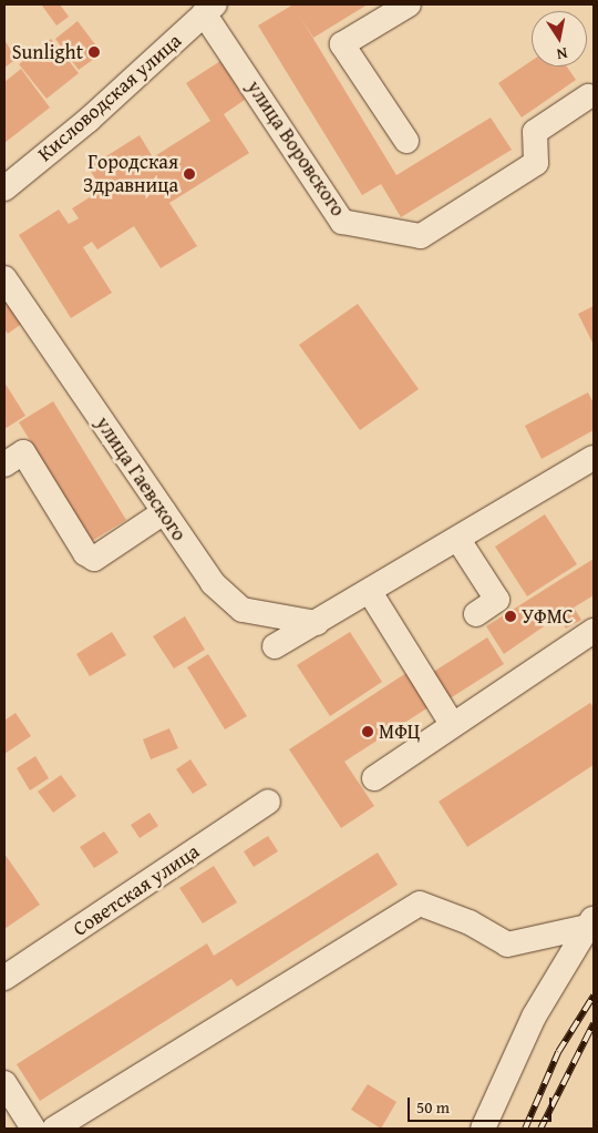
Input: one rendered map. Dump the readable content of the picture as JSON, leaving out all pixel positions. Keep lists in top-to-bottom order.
{
  "streets": {
    "street": [
      "Кисловодская улица",
      "улица Воровского",
      "улица Гаевского",
      "Советская улица"
    ]
  },
  "crossings": [
    ["Кисловодская улица", "улица Воровского"]
  ],
  "places": [
    "Sunlight",
    "Городская Здравница",
    "УФМС",
    "МФЦ"
  ],
  "scale_bar": "50 m",
  "north": "bottom"
}
